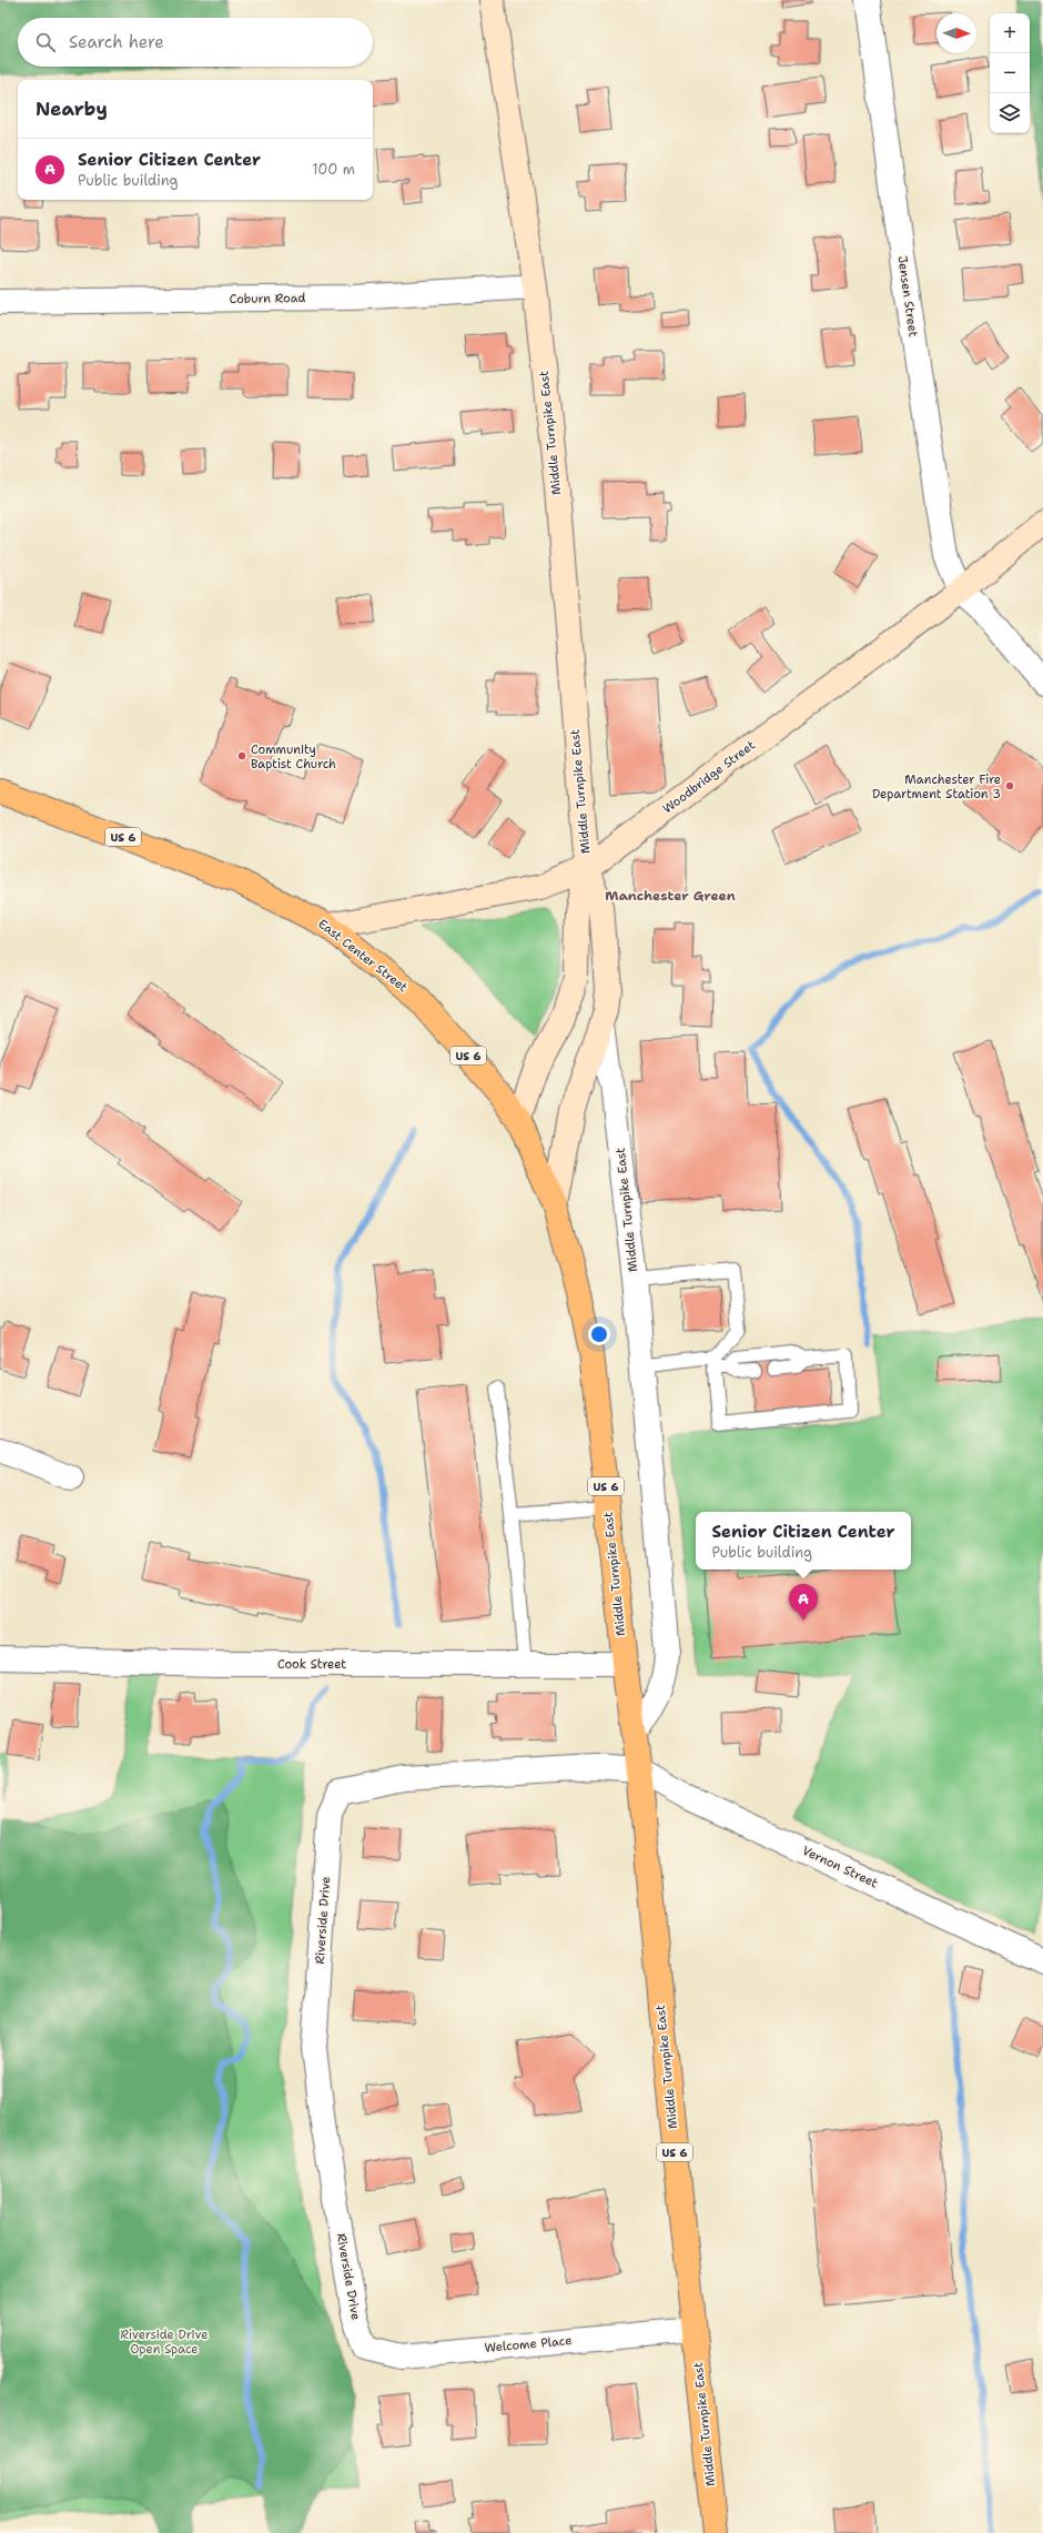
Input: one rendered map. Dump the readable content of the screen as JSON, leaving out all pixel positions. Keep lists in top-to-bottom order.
{
  "streets": {
    "main road": [
      "Middle Turnpike East",
      "Woodbridge Street",
      "US 6",
      "East Center Street"
    ],
    "street": [
      "Jensen Street",
      "Coburn Road",
      "Cook Street",
      "Vernon Street",
      "Riverside Drive",
      "Welcome Place"
    ]
  },
  "crossings": [
    ["Jensen Street", "Woodbridge Street"],
    ["Coburn Road", "Middle Turnpike East"],
    ["Middle Turnpike East", "Woodbridge Street"],
    ["Middle Turnpike East", "East Center Street"],
    ["Middle Turnpike East", "Cook Street"],
    ["Middle Turnpike East", "Vernon Street"],
    ["Middle Turnpike East", "Riverside Drive"],
    ["Middle Turnpike East", "Welcome Place"],
    ["Woodbridge Street", "East Center Street"],
    ["Vernon Street", "Riverside Drive"],
    ["Riverside Drive", "Welcome Place"]
  ],
  "districts": ["Manchester Green"],
  "parks": ["Riverside Drive Open Space"],
  "places": ["Community Baptist Church", "Manchester Fire Department Station 3"],
  "north": "right",
  "page": {
    "map_buttons": ["+", "−"],
    "search": "Search here",
    "heading": "Nearby",
    "list": [
      {
        "mark": "A",
        "name": "Senior Citizen Center",
        "note": "Public building",
        "value": "100 m"
      }
    ],
    "popup": ["Senior Citizen Center", "Public building"],
    "pins": "A"
  }
}
